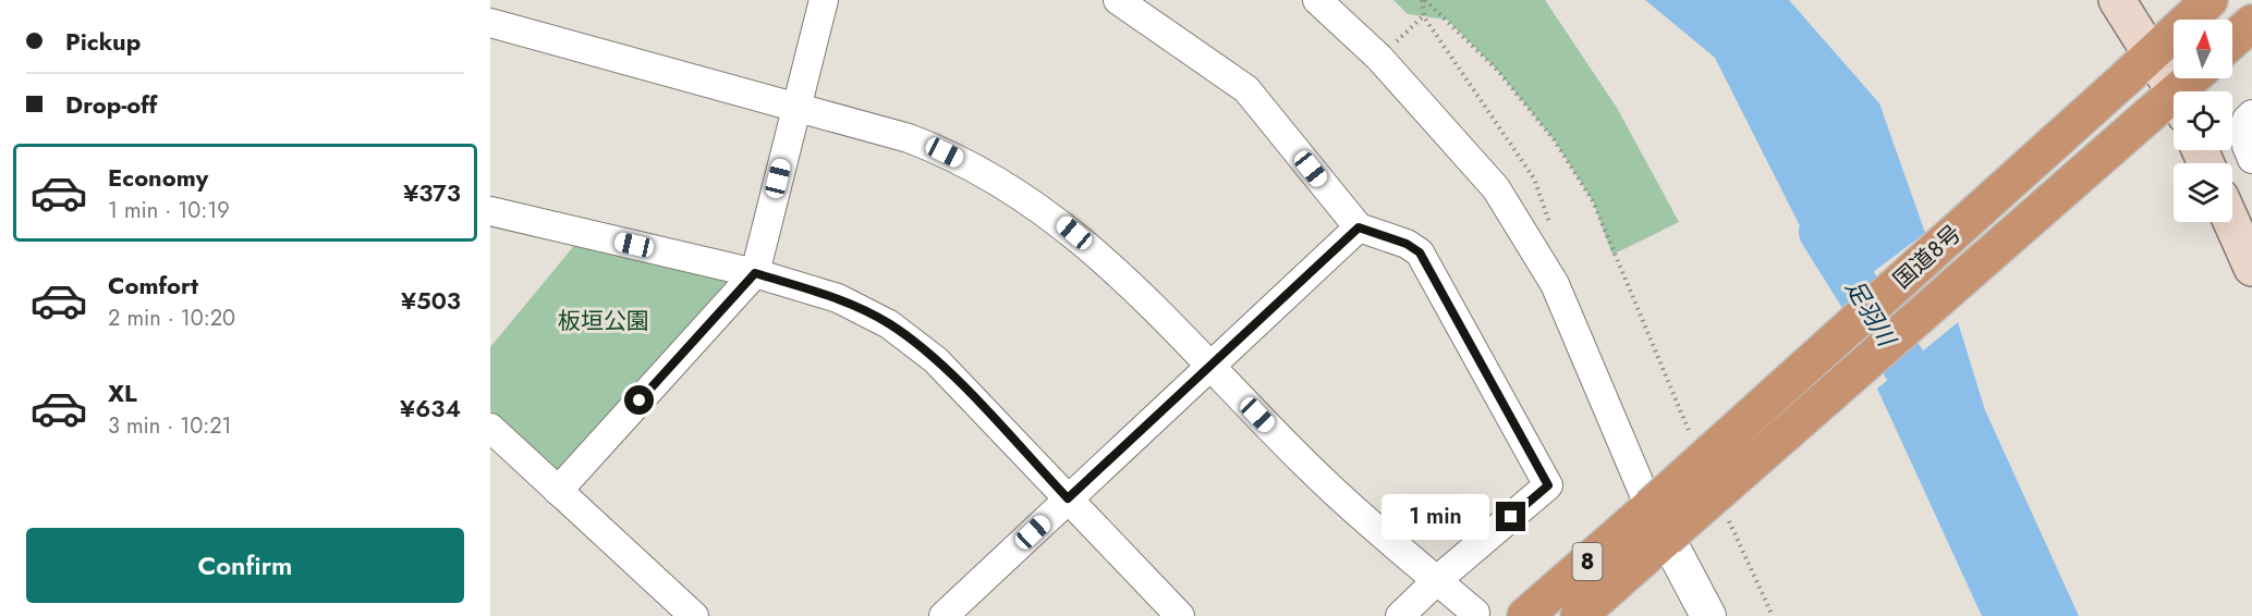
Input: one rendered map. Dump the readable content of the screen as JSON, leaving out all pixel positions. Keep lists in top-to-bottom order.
{
  "streets": {
    "highway": ["国道8号", "8"]
  },
  "water": ["足羽川"],
  "parks": ["板垣公園"],
  "north": "top",
  "page": {
    "banner": ["Pickup", "Drop-off"],
    "list": [
      {
        "name": "Economy",
        "note": "1 min · 10:19",
        "value": "¥373"
      },
      {
        "name": "Comfort",
        "note": "2 min · 10:20",
        "value": "¥503"
      },
      {
        "name": "XL",
        "note": "3 min · 10:21",
        "value": "¥634"
      }
    ],
    "bubble": "1 min",
    "buttons": "Confirm"
  }
}
